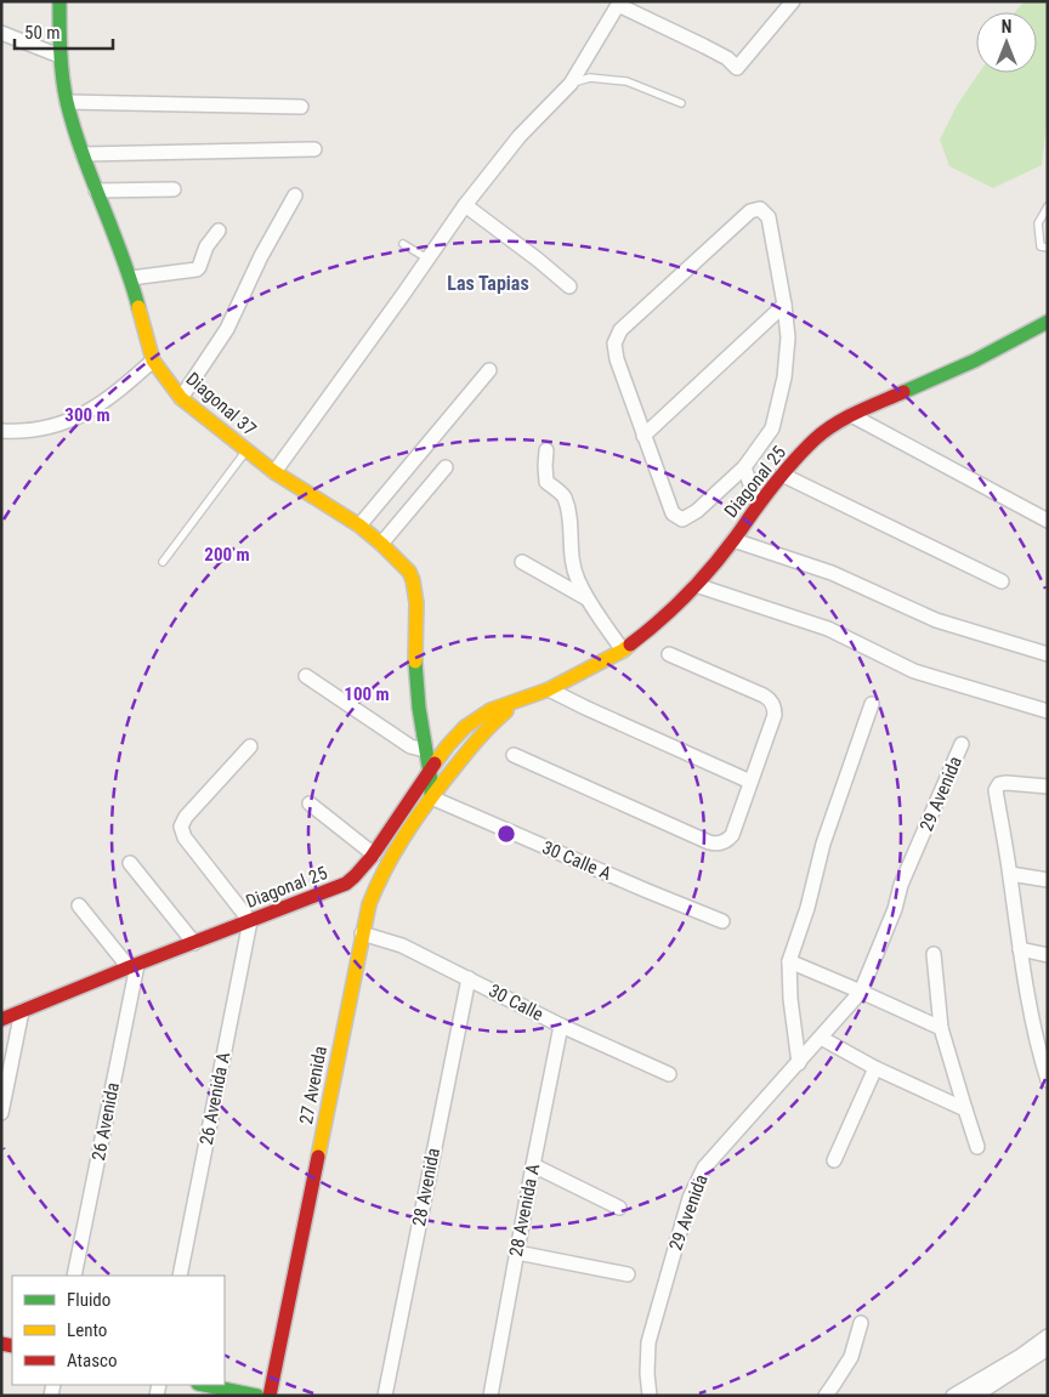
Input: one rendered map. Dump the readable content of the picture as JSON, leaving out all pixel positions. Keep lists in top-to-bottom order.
{
  "streets": {
    "main road": ["Diagonal 37", "Diagonal 25", "27 Avenida"],
    "street": [
      "29 Avenida",
      "30 Calle A",
      "30 Calle",
      "26 Avenida A",
      "26 Avenida",
      "28 Avenida",
      "28 Avenida A"
    ]
  },
  "crossings": [
    ["Diagonal 37", "Diagonal 25"],
    ["Diagonal 37", "30 Calle A"],
    ["Diagonal 37", "27 Avenida"],
    ["Diagonal 25", "30 Calle A"],
    ["Diagonal 25", "27 Avenida"],
    ["Diagonal 25", "26 Avenida A"],
    ["Diagonal 25", "26 Avenida"],
    ["30 Calle A", "27 Avenida"],
    ["30 Calle", "27 Avenida"],
    ["30 Calle", "28 Avenida"],
    ["30 Calle", "28 Avenida A"]
  ],
  "districts": ["Las Tapias"],
  "legend": ["Fluido", "Lento", "Atasco"],
  "scale_bar": "50 m",
  "north": "top",
  "rings": ["300 m", "200 m", "100 m"]
}
